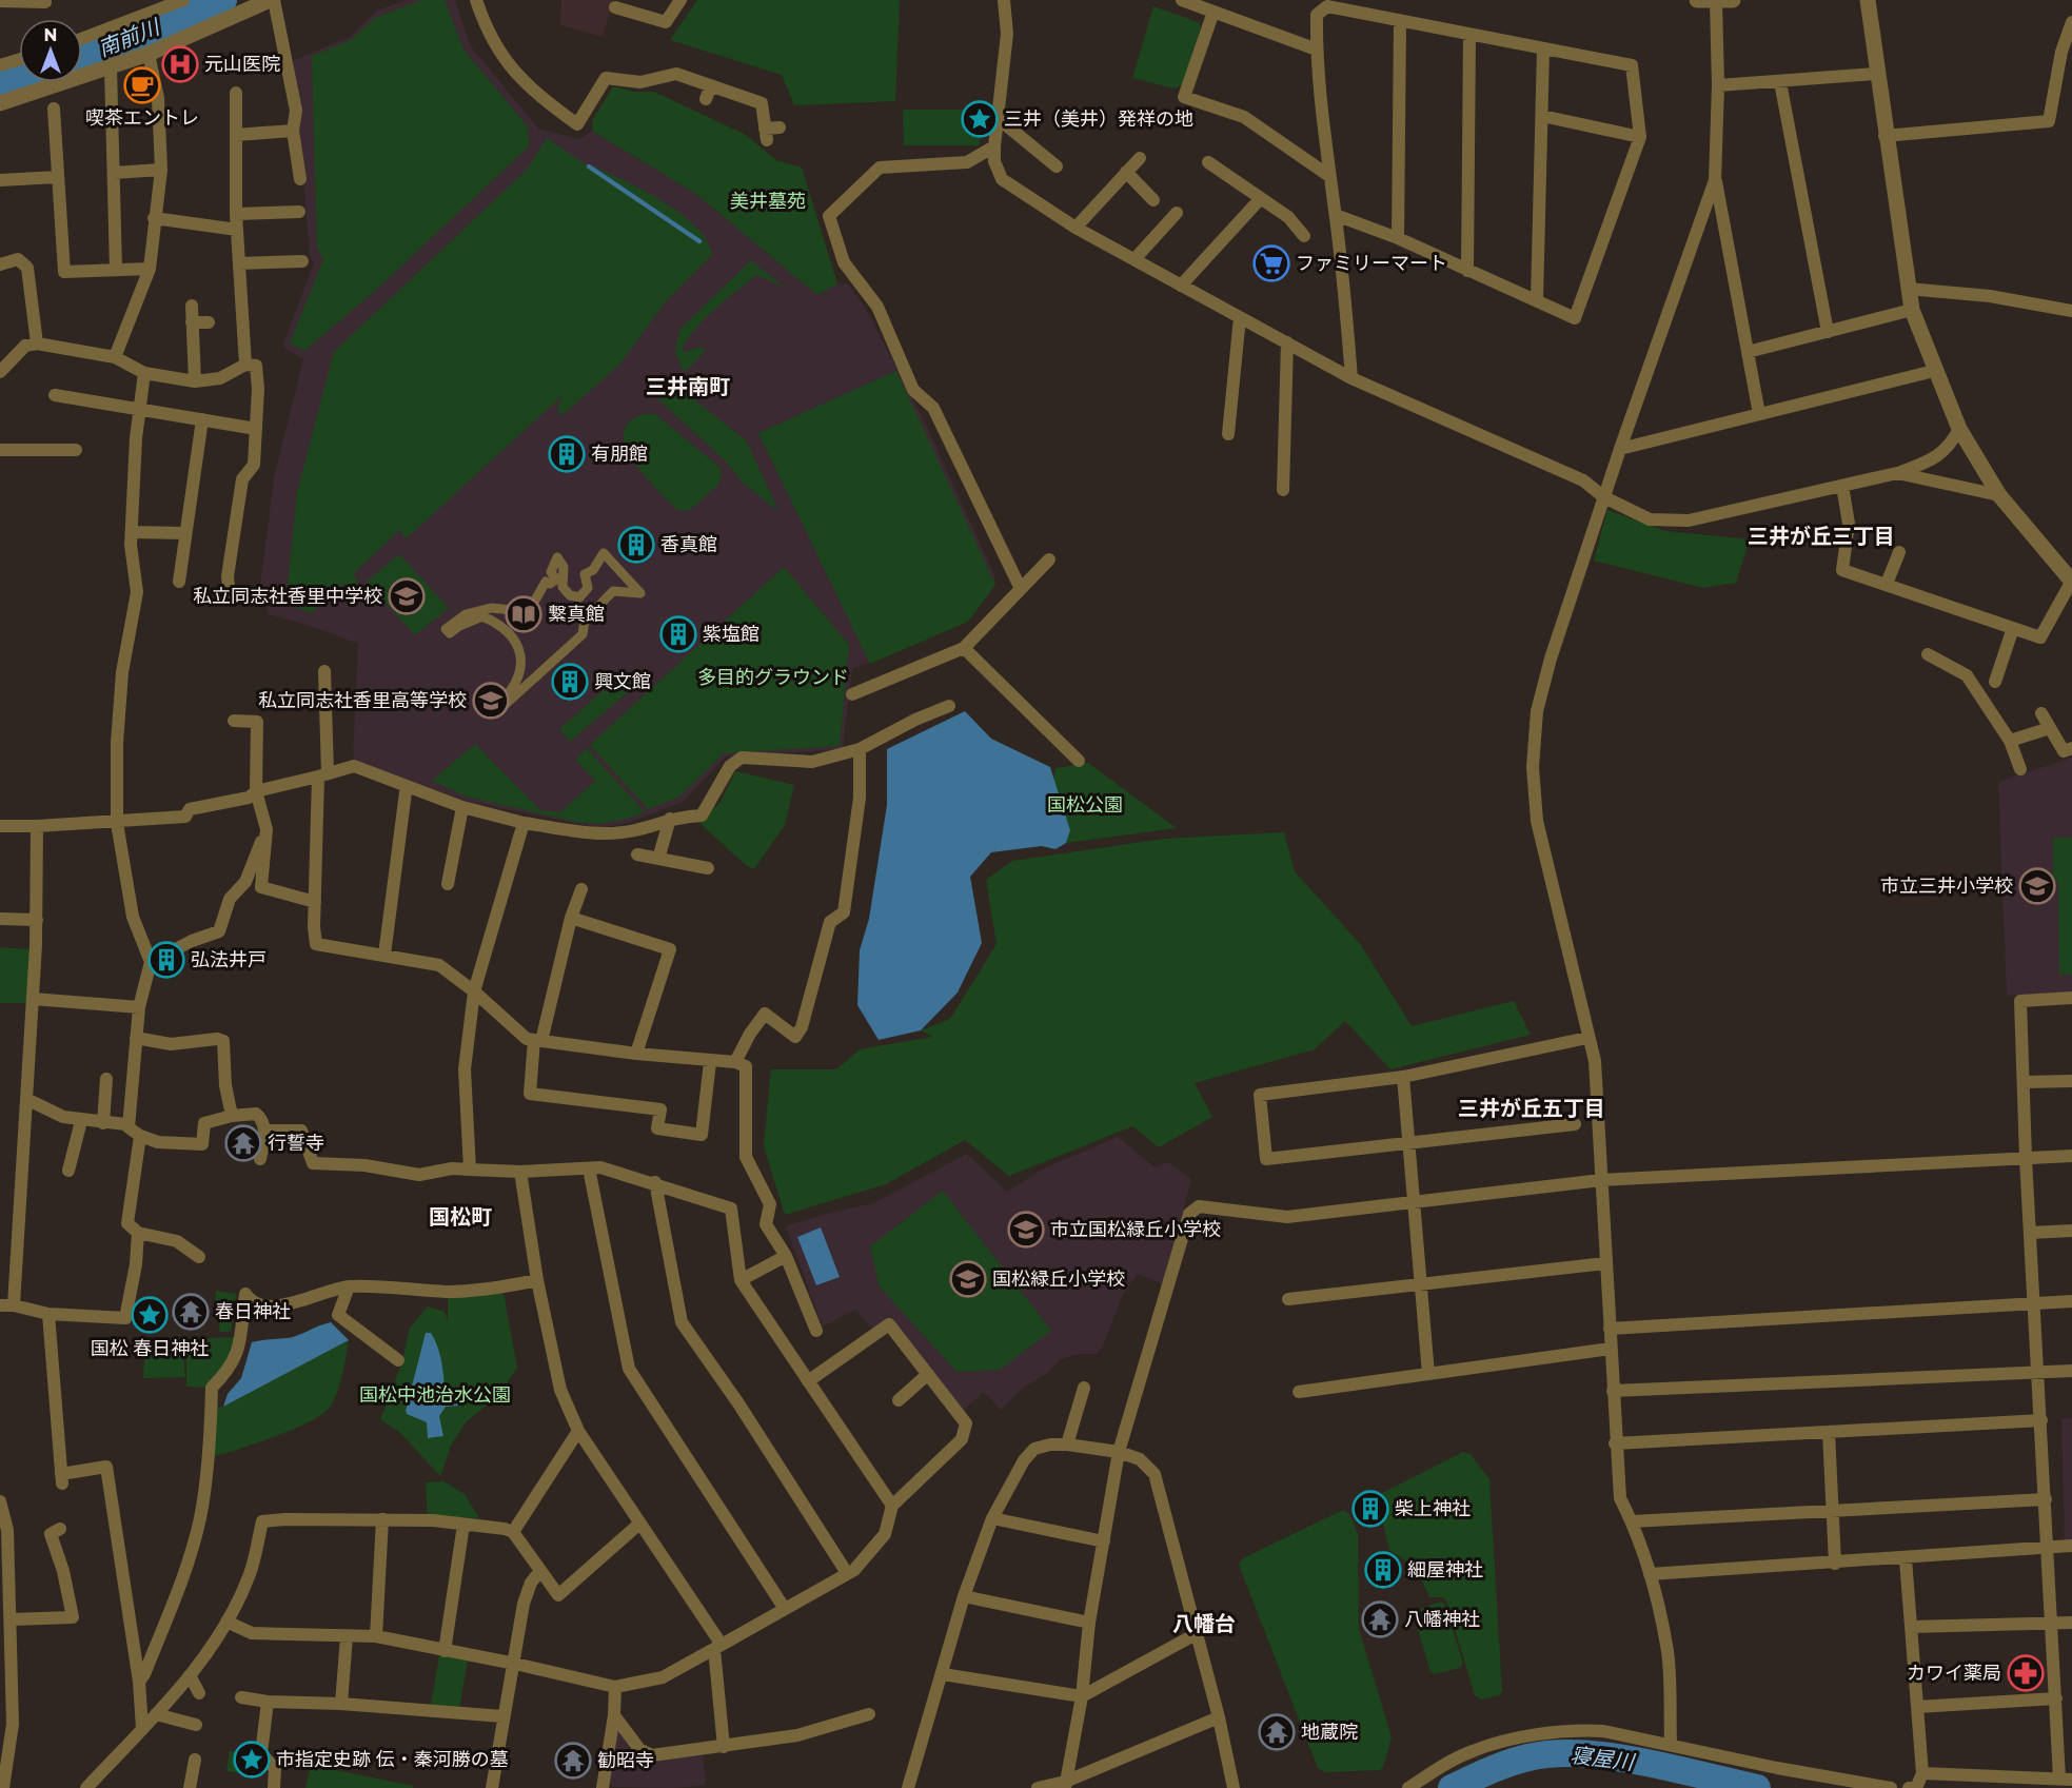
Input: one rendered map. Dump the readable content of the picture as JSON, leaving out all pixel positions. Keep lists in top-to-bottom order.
{
  "districts": [
    "三井南町",
    "三井が丘三丁目",
    "三井が丘五丁目",
    "国松町",
    "八幡台"
  ],
  "water": ["南前川", "寝屋川"],
  "parks": [
    "美井墓苑",
    "多目的グラウンド",
    "国松公園",
    "国松中池治水公園"
  ],
  "places": {
    "hospital": ["元山医院"],
    "cafe": ["喫茶エントレ"],
    "place": ["三井（美井）発祥の地", "国松 春日神社", "市指定史跡 伝・秦河勝の墓"],
    "supermarket": ["ファミリーマート"],
    "building": [
      "有朋館",
      "香真館",
      "紫塩館",
      "興文館",
      "弘法井戸",
      "柴上神社",
      "細屋神社"
    ],
    "school or university": [
      "私立同志社香里中学校",
      "私立同志社香里高等学校",
      "市立三井小学校",
      "市立国松緑丘小学校",
      "国松緑丘小学校"
    ],
    "library": ["繋真館"],
    "temple": [
      "行誓寺",
      "春日神社",
      "八幡神社",
      "地蔵院",
      "勧昭寺"
    ],
    "pharmacy": ["カワイ薬局"]
  },
  "north": "top"
}
